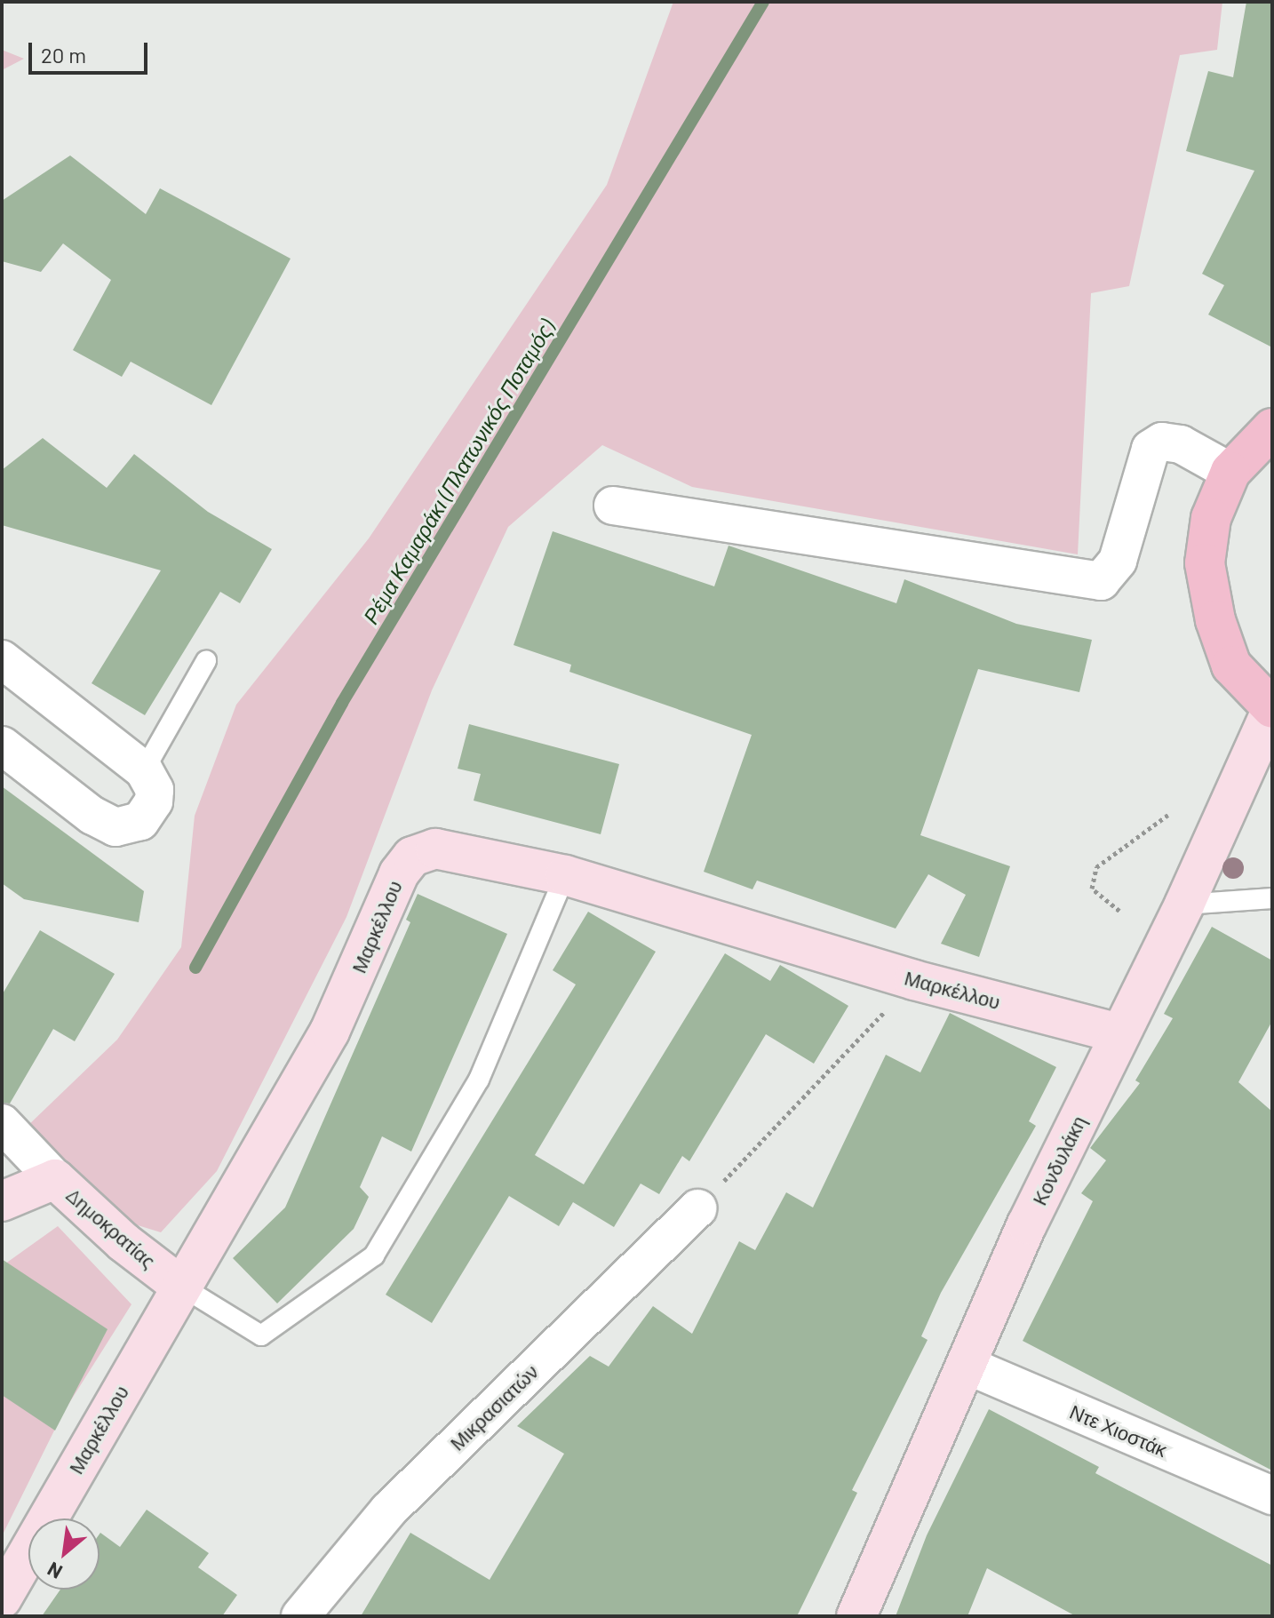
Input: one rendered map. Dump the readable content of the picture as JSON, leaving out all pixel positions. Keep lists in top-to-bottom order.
{
  "streets": {
    "street": [
      "Μαρκέλλου",
      "Κονδυλάκη",
      "Δημοκρατίας",
      "Μικρασιατών",
      "Ντε Χιοστάκ"
    ]
  },
  "crossings": [
    ["Μαρκέλλου", "Κονδυλάκη"],
    ["Μαρκέλλου", "Δημοκρατίας"],
    ["Κονδυλάκη", "Ντε Χιοστάκ"]
  ],
  "water": ["Ρέμα Καμαράκι (Πλατωνικός Ποταμός)"],
  "scale_bar": "20 m",
  "north": "bottom left"
}
